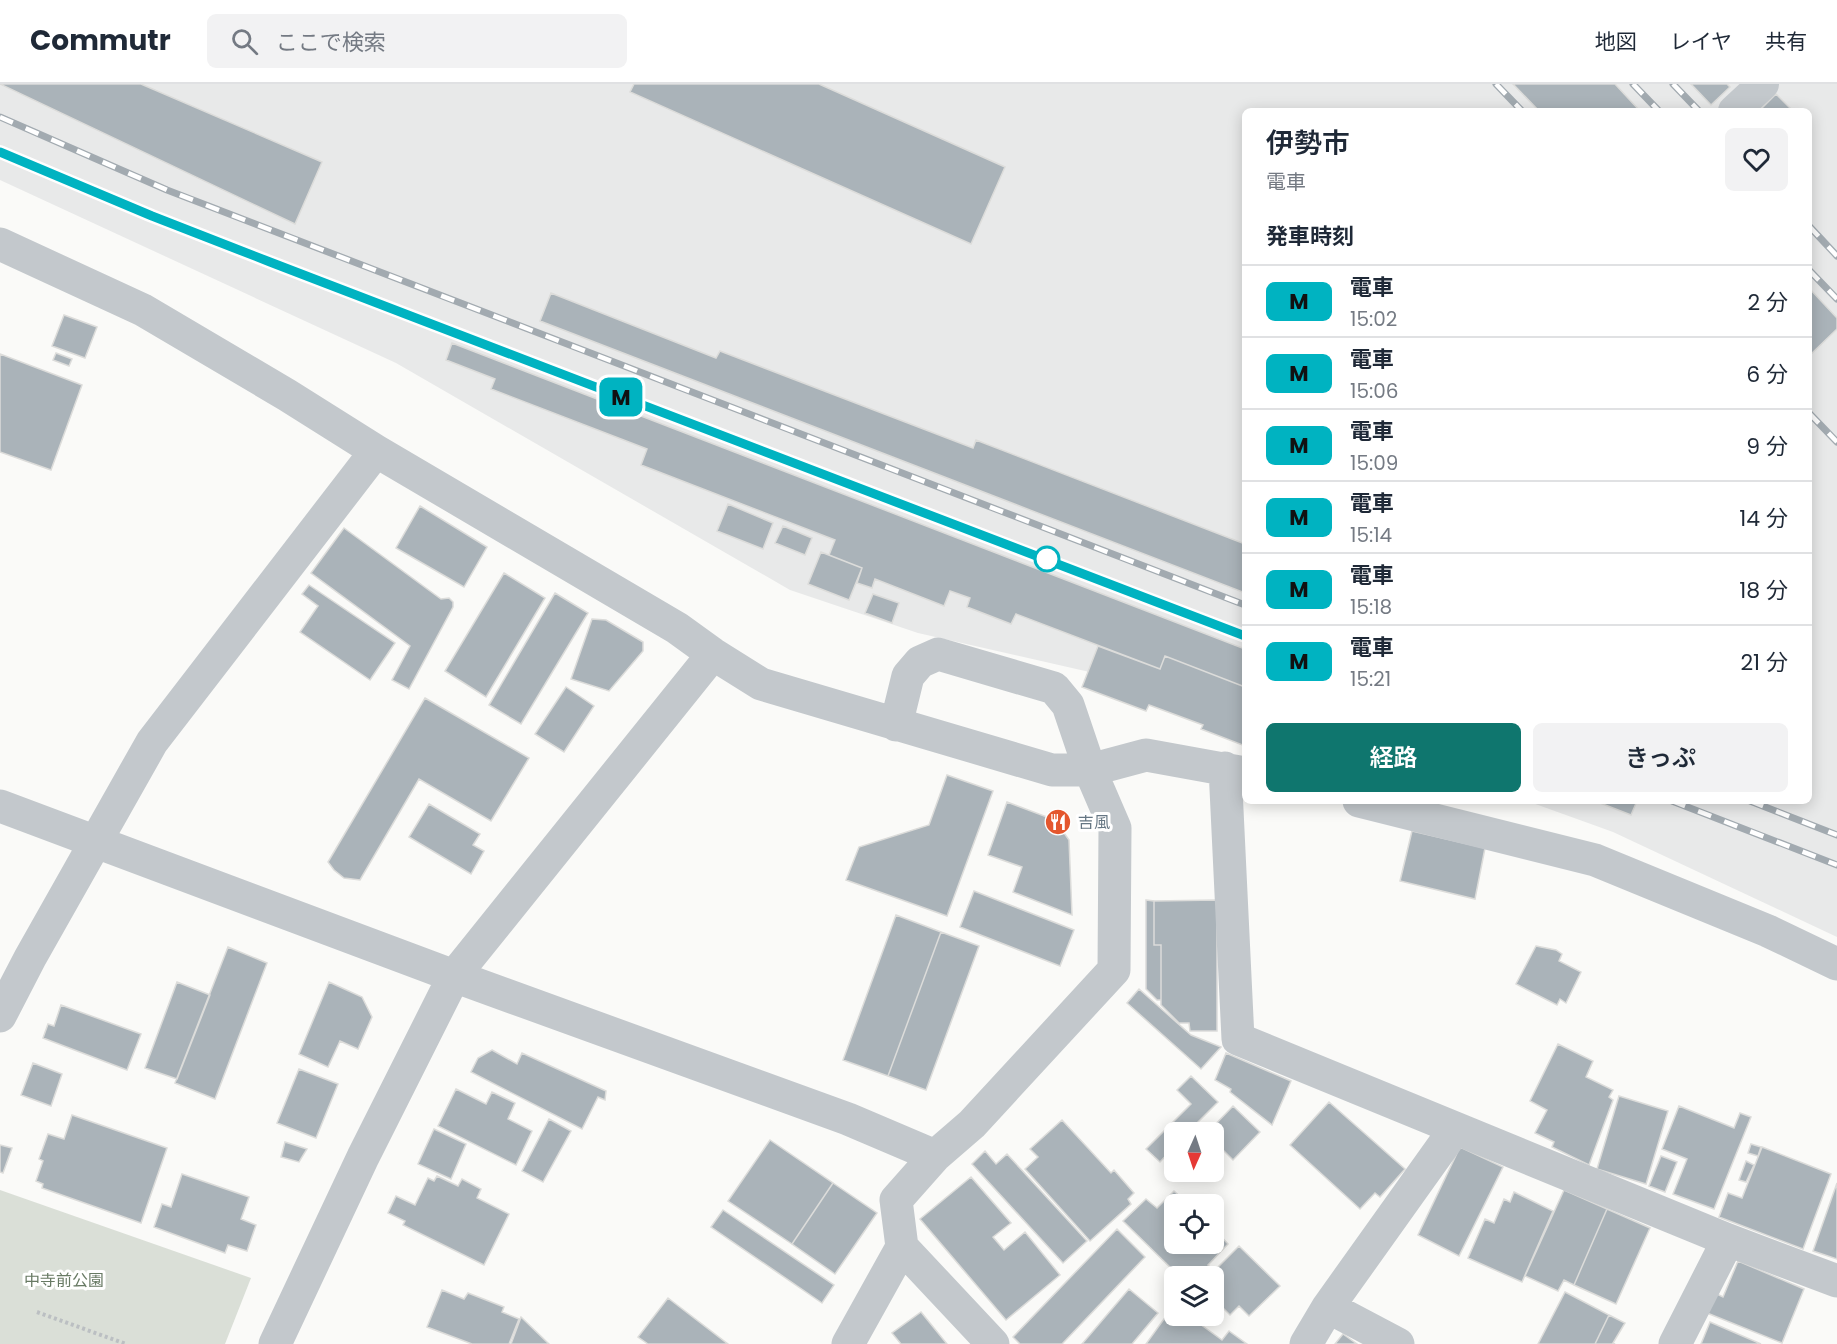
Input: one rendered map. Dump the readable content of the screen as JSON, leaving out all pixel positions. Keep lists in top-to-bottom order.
{
  "parks": ["中寺前公園"],
  "places": {
    "restaurant": ["吉風"]
  },
  "north": "bottom",
  "page": {
    "header": "Commutr",
    "search": "ここで検索",
    "nav": ["地図", "レイヤ", "共有"],
    "on_map": "M",
    "heading": [
      ["伊勢市", "電車"],
      "発車時刻"
    ],
    "list": [
      {
        "mark": "M",
        "name": "電車",
        "note": "15:02",
        "value": "2 分"
      },
      {
        "mark": "M",
        "name": "電車",
        "note": "15:06",
        "value": "6 分"
      },
      {
        "mark": "M",
        "name": "電車",
        "note": "15:09",
        "value": "9 分"
      },
      {
        "mark": "M",
        "name": "電車",
        "note": "15:14",
        "value": "14 分"
      },
      {
        "mark": "M",
        "name": "電車",
        "note": "15:18",
        "value": "18 分"
      },
      {
        "mark": "M",
        "name": "電車",
        "note": "15:21",
        "value": "21 分"
      }
    ],
    "buttons": ["経路", "きっぷ"]
  }
}
